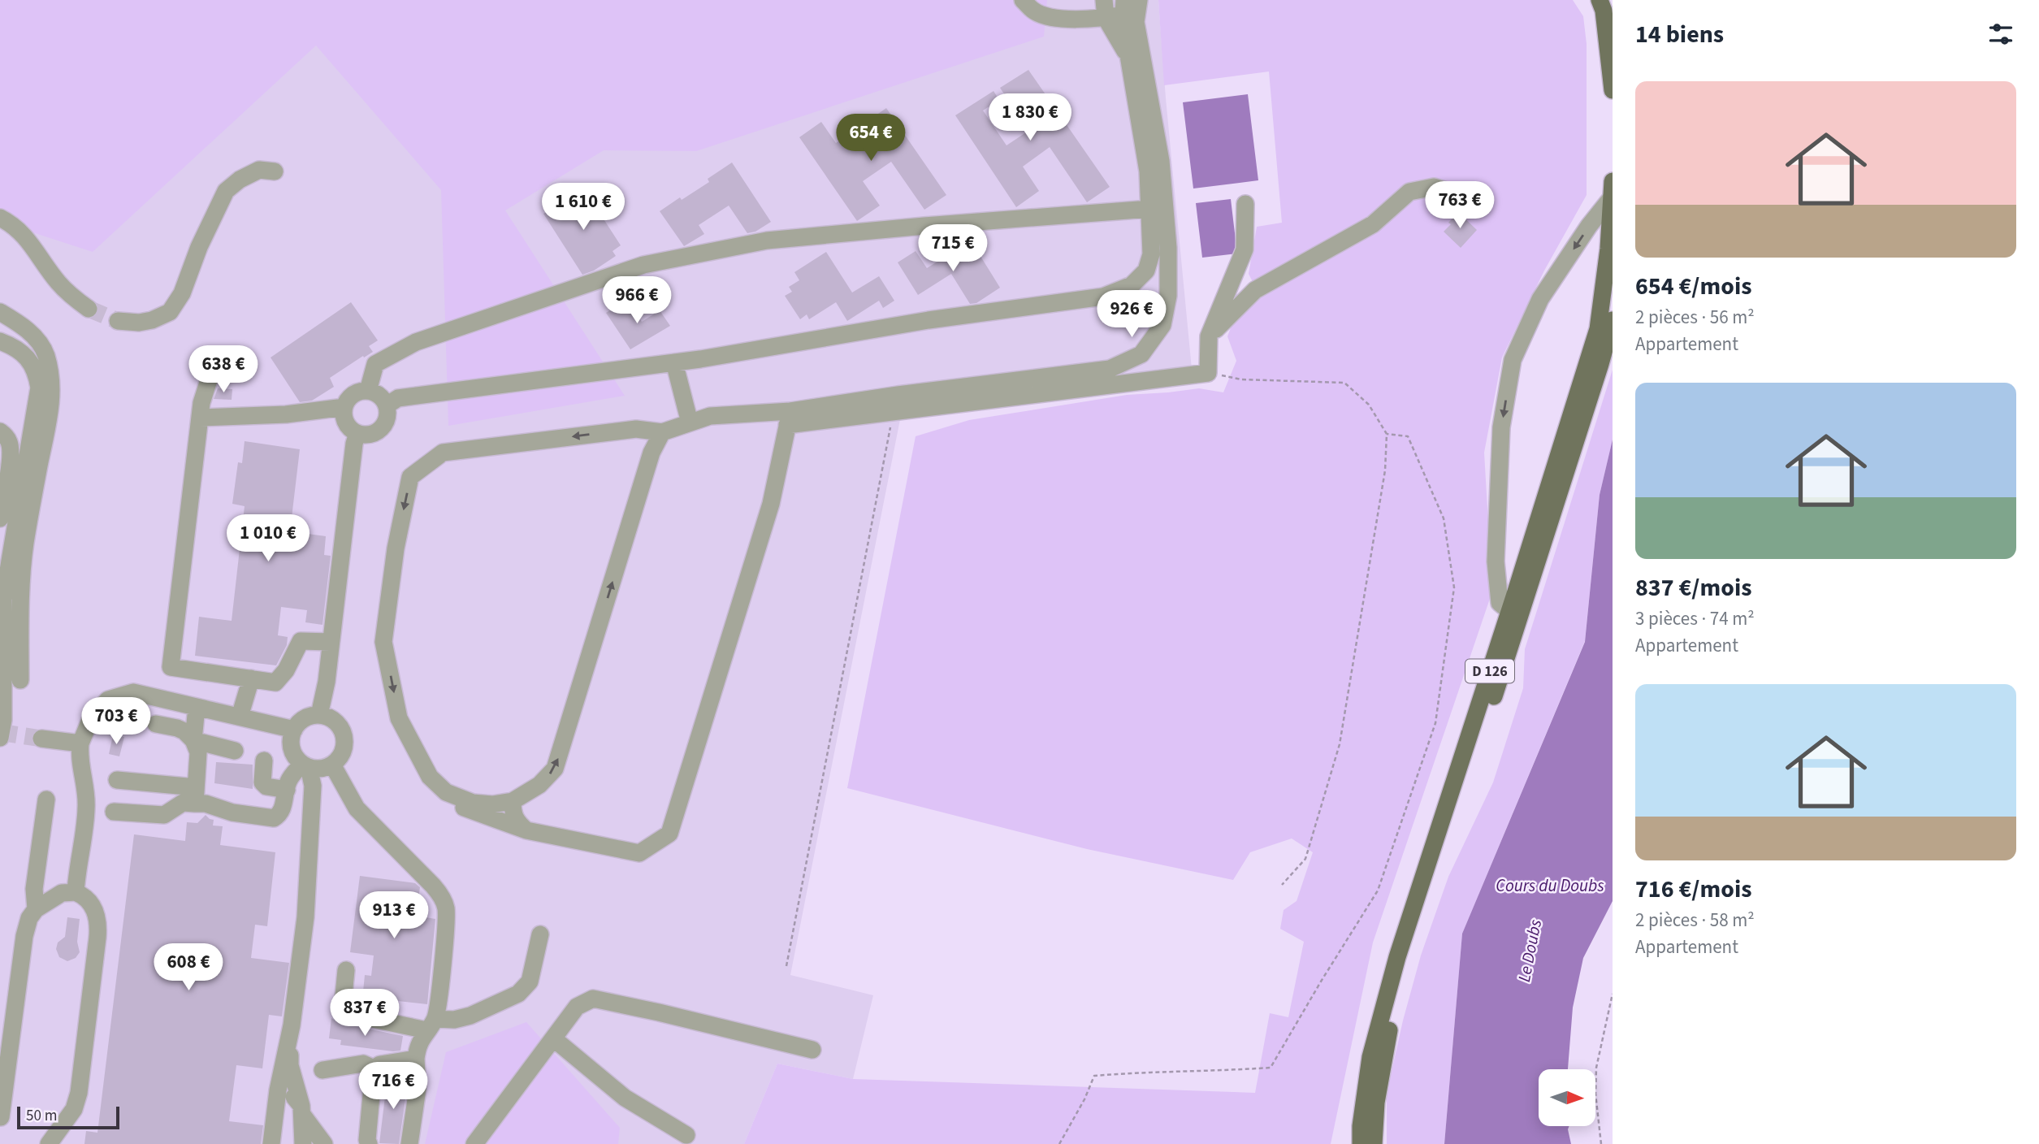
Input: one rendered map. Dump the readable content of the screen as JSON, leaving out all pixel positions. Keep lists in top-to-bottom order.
{
  "streets": {
    "main road": ["D 126"]
  },
  "water": ["Cours du Doubs", "Le Doubs"],
  "scale_bar": "50 m",
  "north": "right",
  "page": {
    "heading": "14 biens",
    "list": [
      {
        "name": "654 €/mois",
        "note": "2 pièces · 56 m² · Appartement"
      },
      {
        "name": "837 €/mois",
        "note": "3 pièces · 74 m² · Appartement"
      },
      {
        "name": "716 €/mois",
        "note": "2 pièces · 58 m² · Appartement"
      }
    ],
    "price": [
      "1 830 €",
      "654 €",
      "763 €",
      "1 610 €",
      "715 €",
      "966 €",
      "926 €",
      "638 €",
      "1 010 €",
      "703 €",
      "913 €",
      "608 €",
      "837 €",
      "716 €"
    ],
    "scale": "50 m"
  }
}
